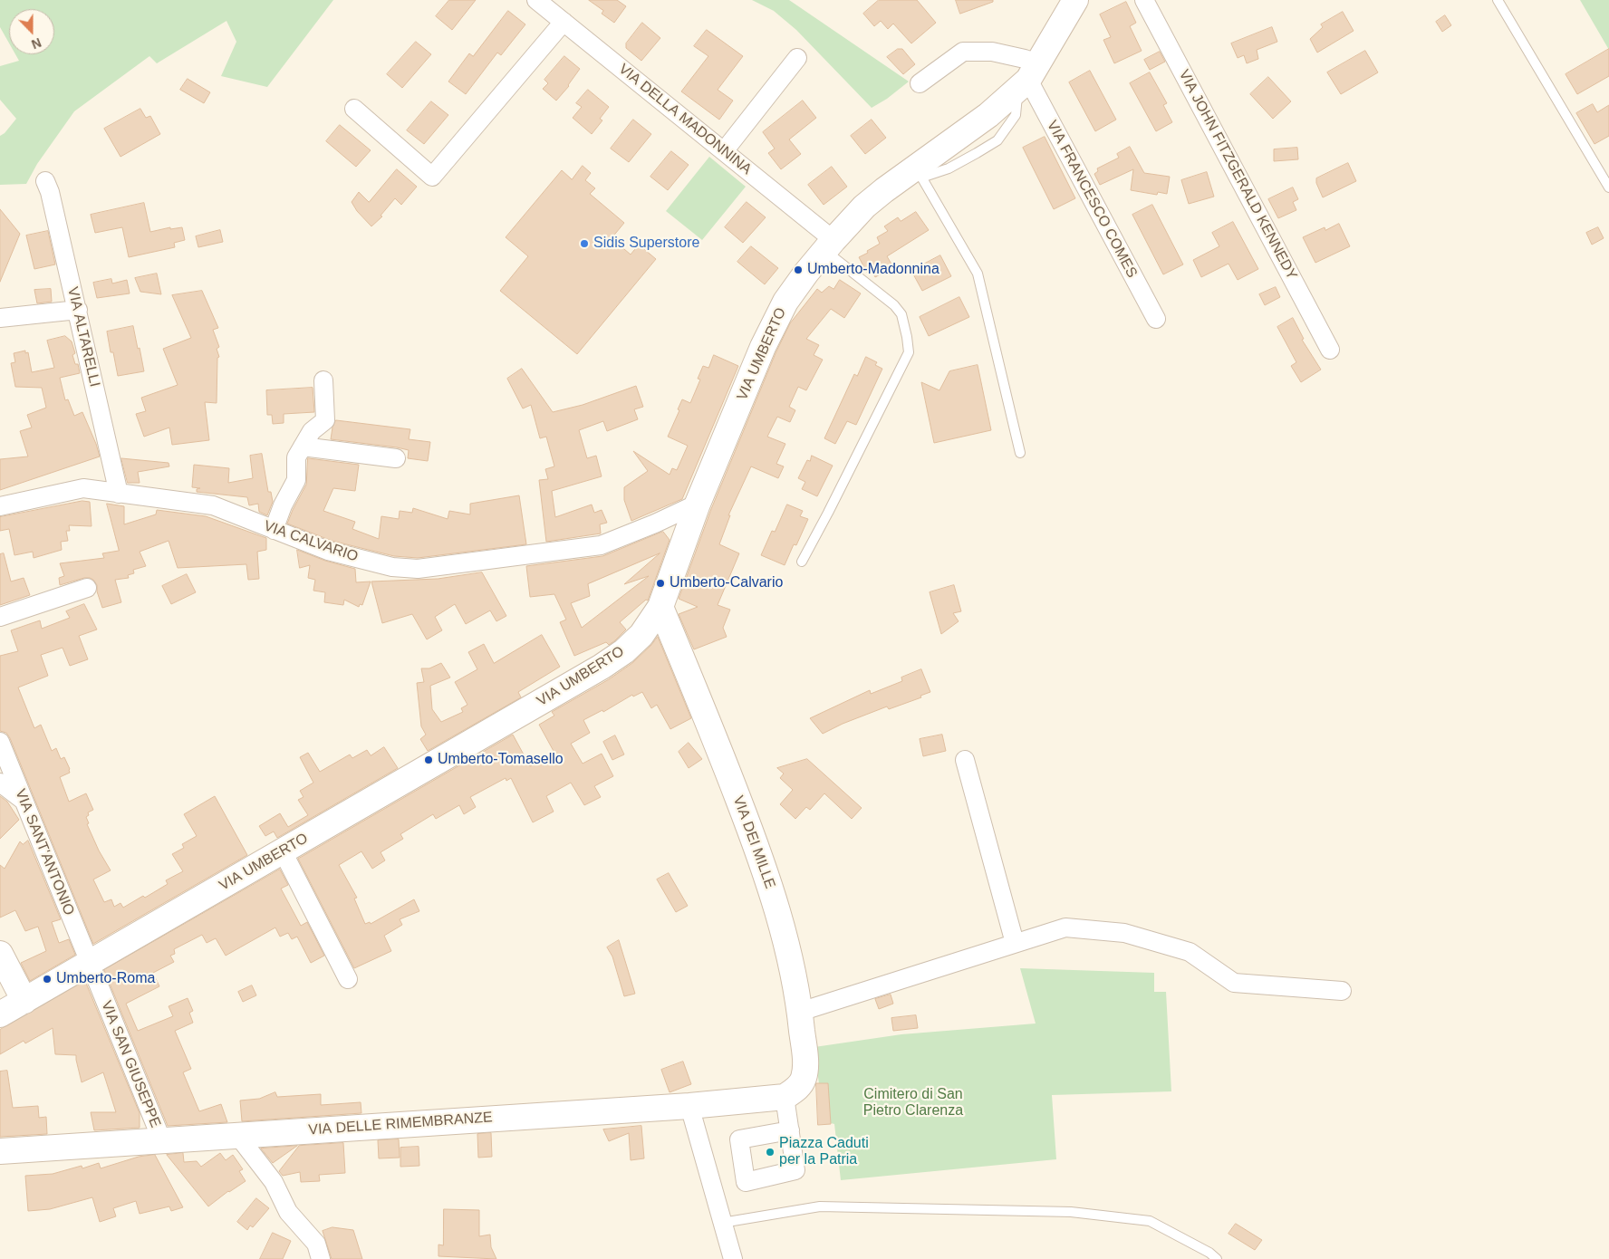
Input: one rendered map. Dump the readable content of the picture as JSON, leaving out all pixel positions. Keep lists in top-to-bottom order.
{
  "streets": {
    "main road": ["VIA UMBERTO", "VIA DEI MILLE", "VIA DELLE RIMEMBRANZE"],
    "street": [
      "VIA DELLA MADONNINA",
      "VIA JOHN FITZGERALD KENNEDY",
      "VIA FRANCESCO COMES",
      "VIA ALTARELLI",
      "VIA CALVARIO",
      "VIA SANT'ANTONIO",
      "VIA SAN GIUSEPPE"
    ]
  },
  "crossings": [
    ["VIA DELLA MADONNINA", "VIA UMBERTO"],
    ["VIA FRANCESCO COMES", "VIA UMBERTO"],
    ["VIA ALTARELLI", "VIA CALVARIO"],
    ["VIA UMBERTO", "VIA CALVARIO"],
    ["VIA UMBERTO", "VIA DEI MILLE"],
    ["VIA UMBERTO", "VIA SANT'ANTONIO"],
    ["VIA UMBERTO", "VIA SAN GIUSEPPE"],
    ["VIA DEI MILLE", "VIA DELLE RIMEMBRANZE"],
    ["VIA SANT'ANTONIO", "VIA SAN GIUSEPPE"],
    ["VIA SAN GIUSEPPE", "VIA DELLE RIMEMBRANZE"]
  ],
  "parks": ["Cimitero di San Pietro Clarenza"],
  "places": [
    "Sidis Superstore",
    "Umberto-Madonnina",
    "Umberto-Calvario",
    "Umberto-Tomasello",
    "Umberto-Roma",
    "Piazza Caduti per la Patria"
  ],
  "north": "bottom"
}
